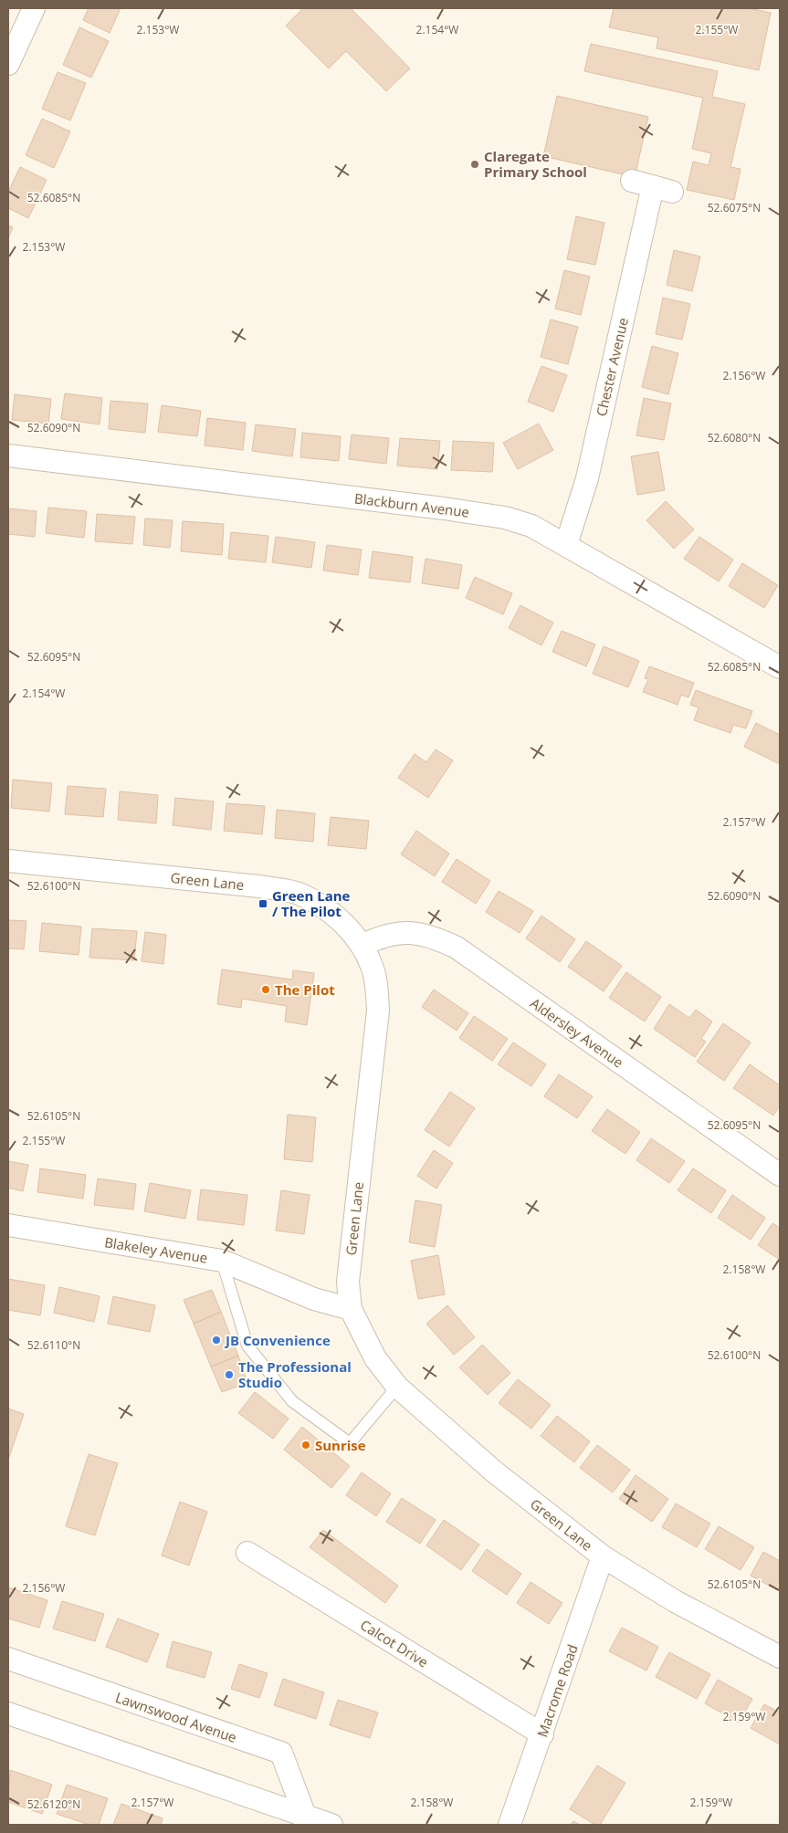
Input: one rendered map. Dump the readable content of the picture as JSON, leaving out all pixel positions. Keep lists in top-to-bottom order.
{
  "streets": {
    "street": [
      "Chester Avenue",
      "Blackburn Avenue",
      "Green Lane",
      "Aldersley Avenue",
      "Blakeley Avenue",
      "Calcot Drive",
      "Macrome Road",
      "Lawnswood Avenue"
    ]
  },
  "crossings": [
    ["Chester Avenue", "Blackburn Avenue"],
    ["Green Lane", "Aldersley Avenue"],
    ["Green Lane", "Blakeley Avenue"],
    ["Green Lane", "Macrome Road"],
    ["Calcot Drive", "Macrome Road"]
  ],
  "places": {
    "other": [
      "Claregate Primary School",
      "The Pilot",
      "JB Convenience",
      "The Professional Studio",
      "Sunrise"
    ],
    "transit": ["Green Lane / The Pilot"]
  },
  "coordinates": [
    "2.153°W",
    "2.154°W",
    "2.155°W",
    "52.6085°N",
    "52.6075°N",
    "2.156°W",
    "52.6090°N",
    "52.6080°N",
    "52.6095°N",
    "2.157°W",
    "52.6100°N",
    "52.6105°N",
    "2.158°W",
    "52.6110°N",
    "2.159°W",
    "52.6120°N"
  ]
}
